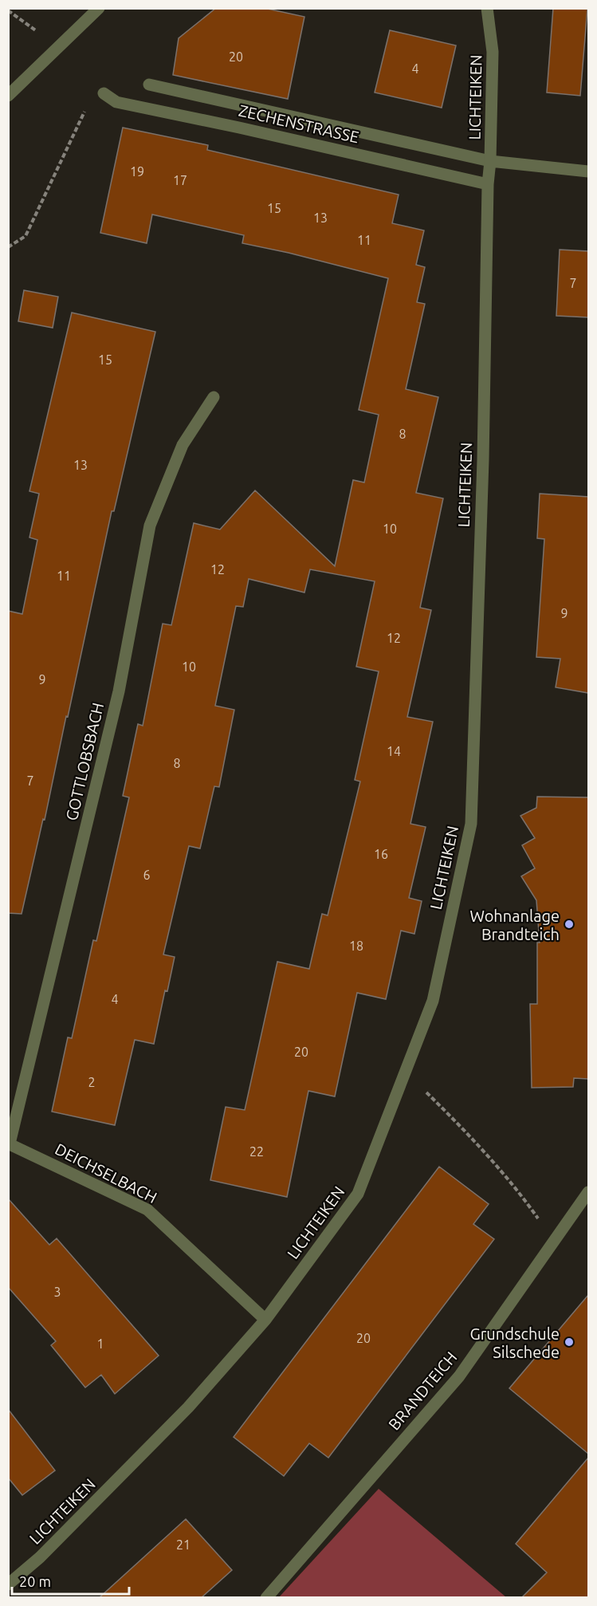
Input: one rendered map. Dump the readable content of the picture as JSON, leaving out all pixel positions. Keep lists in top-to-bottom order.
{
  "streets": {
    "street": [
      "LICHTEIKEN",
      "ZECHENSTRASSE",
      "GOTTLOBSBACH",
      "DEICHSELBACH",
      "BRANDTEICH"
    ]
  },
  "crossings": [
    ["LICHTEIKEN", "ZECHENSTRASSE"],
    ["LICHTEIKEN", "DEICHSELBACH"],
    ["GOTTLOBSBACH", "DEICHSELBACH"]
  ],
  "places": ["Wohnanlage Brandteich", "Grundschule Silschede"],
  "house_numbers": [
    "20",
    "4",
    "19",
    "17",
    "15",
    "13",
    "11",
    "7",
    "15",
    "8",
    "13",
    "10",
    "12",
    "11",
    "9",
    "12",
    "10",
    "9",
    "14",
    "8",
    "7",
    "16",
    "6",
    "18",
    "4",
    "20",
    "2",
    "22",
    "3",
    "20",
    "1",
    "21"
  ],
  "scale_bar": "20 m"
}
